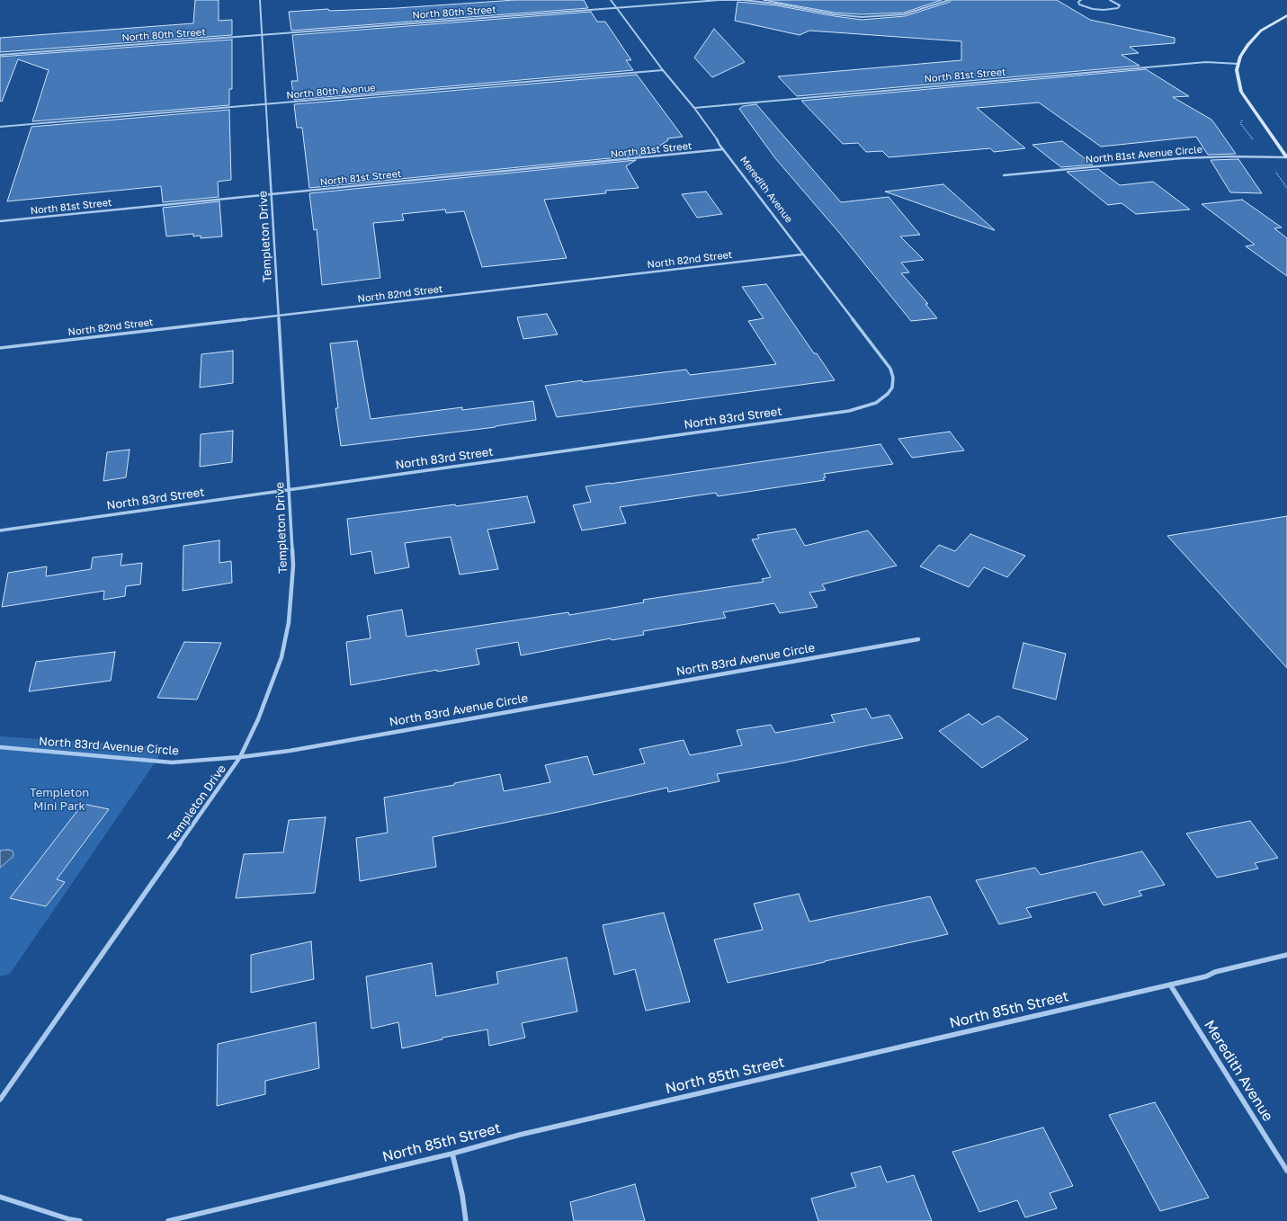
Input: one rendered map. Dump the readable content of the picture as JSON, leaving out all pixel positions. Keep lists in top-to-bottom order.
{
  "streets": {
    "street": [
      "North 80th Street",
      "North 81st Street",
      "North 80th Avenue",
      "North 81st Avenue Circle",
      "Meredith Avenue",
      "Templeton Drive",
      "North 82nd Street",
      "North 83rd Street",
      "North 83rd Avenue Circle",
      "North 85th Street"
    ]
  },
  "crossings": [
    ["North 80th Street", "Meredith Avenue"],
    ["North 80th Street", "Templeton Drive"],
    ["North 81st Street", "Meredith Avenue"],
    ["North 81st Street", "Templeton Drive"],
    ["North 80th Avenue", "Meredith Avenue"],
    ["North 80th Avenue", "Templeton Drive"],
    ["Meredith Avenue", "North 82nd Street"],
    ["Meredith Avenue", "North 83rd Street"],
    ["Meredith Avenue", "North 85th Street"],
    ["Templeton Drive", "North 82nd Street"],
    ["Templeton Drive", "North 83rd Street"],
    ["Templeton Drive", "North 83rd Avenue Circle"]
  ],
  "parks": ["Templeton Mini Park"]
}
